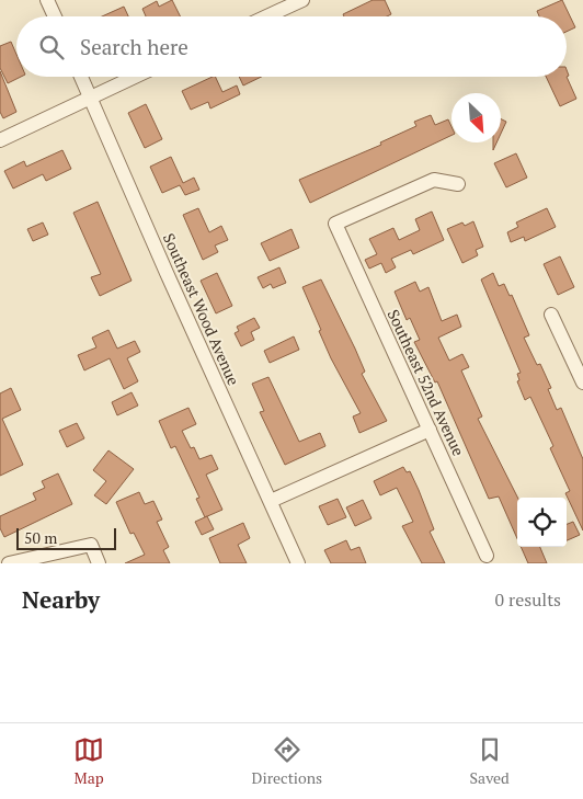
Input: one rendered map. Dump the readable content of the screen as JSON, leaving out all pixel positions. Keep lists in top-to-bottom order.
{
  "streets": {
    "street": ["Southeast Wood Avenue", "Southeast 52nd Avenue"]
  },
  "scale_bar": "50 m",
  "north": "bottom right",
  "page": {
    "search": "Search here",
    "scale": "50 m",
    "heading": ["Nearby", "0 results"],
    "nav": ["Map", "Directions", "Saved"]
  }
}
